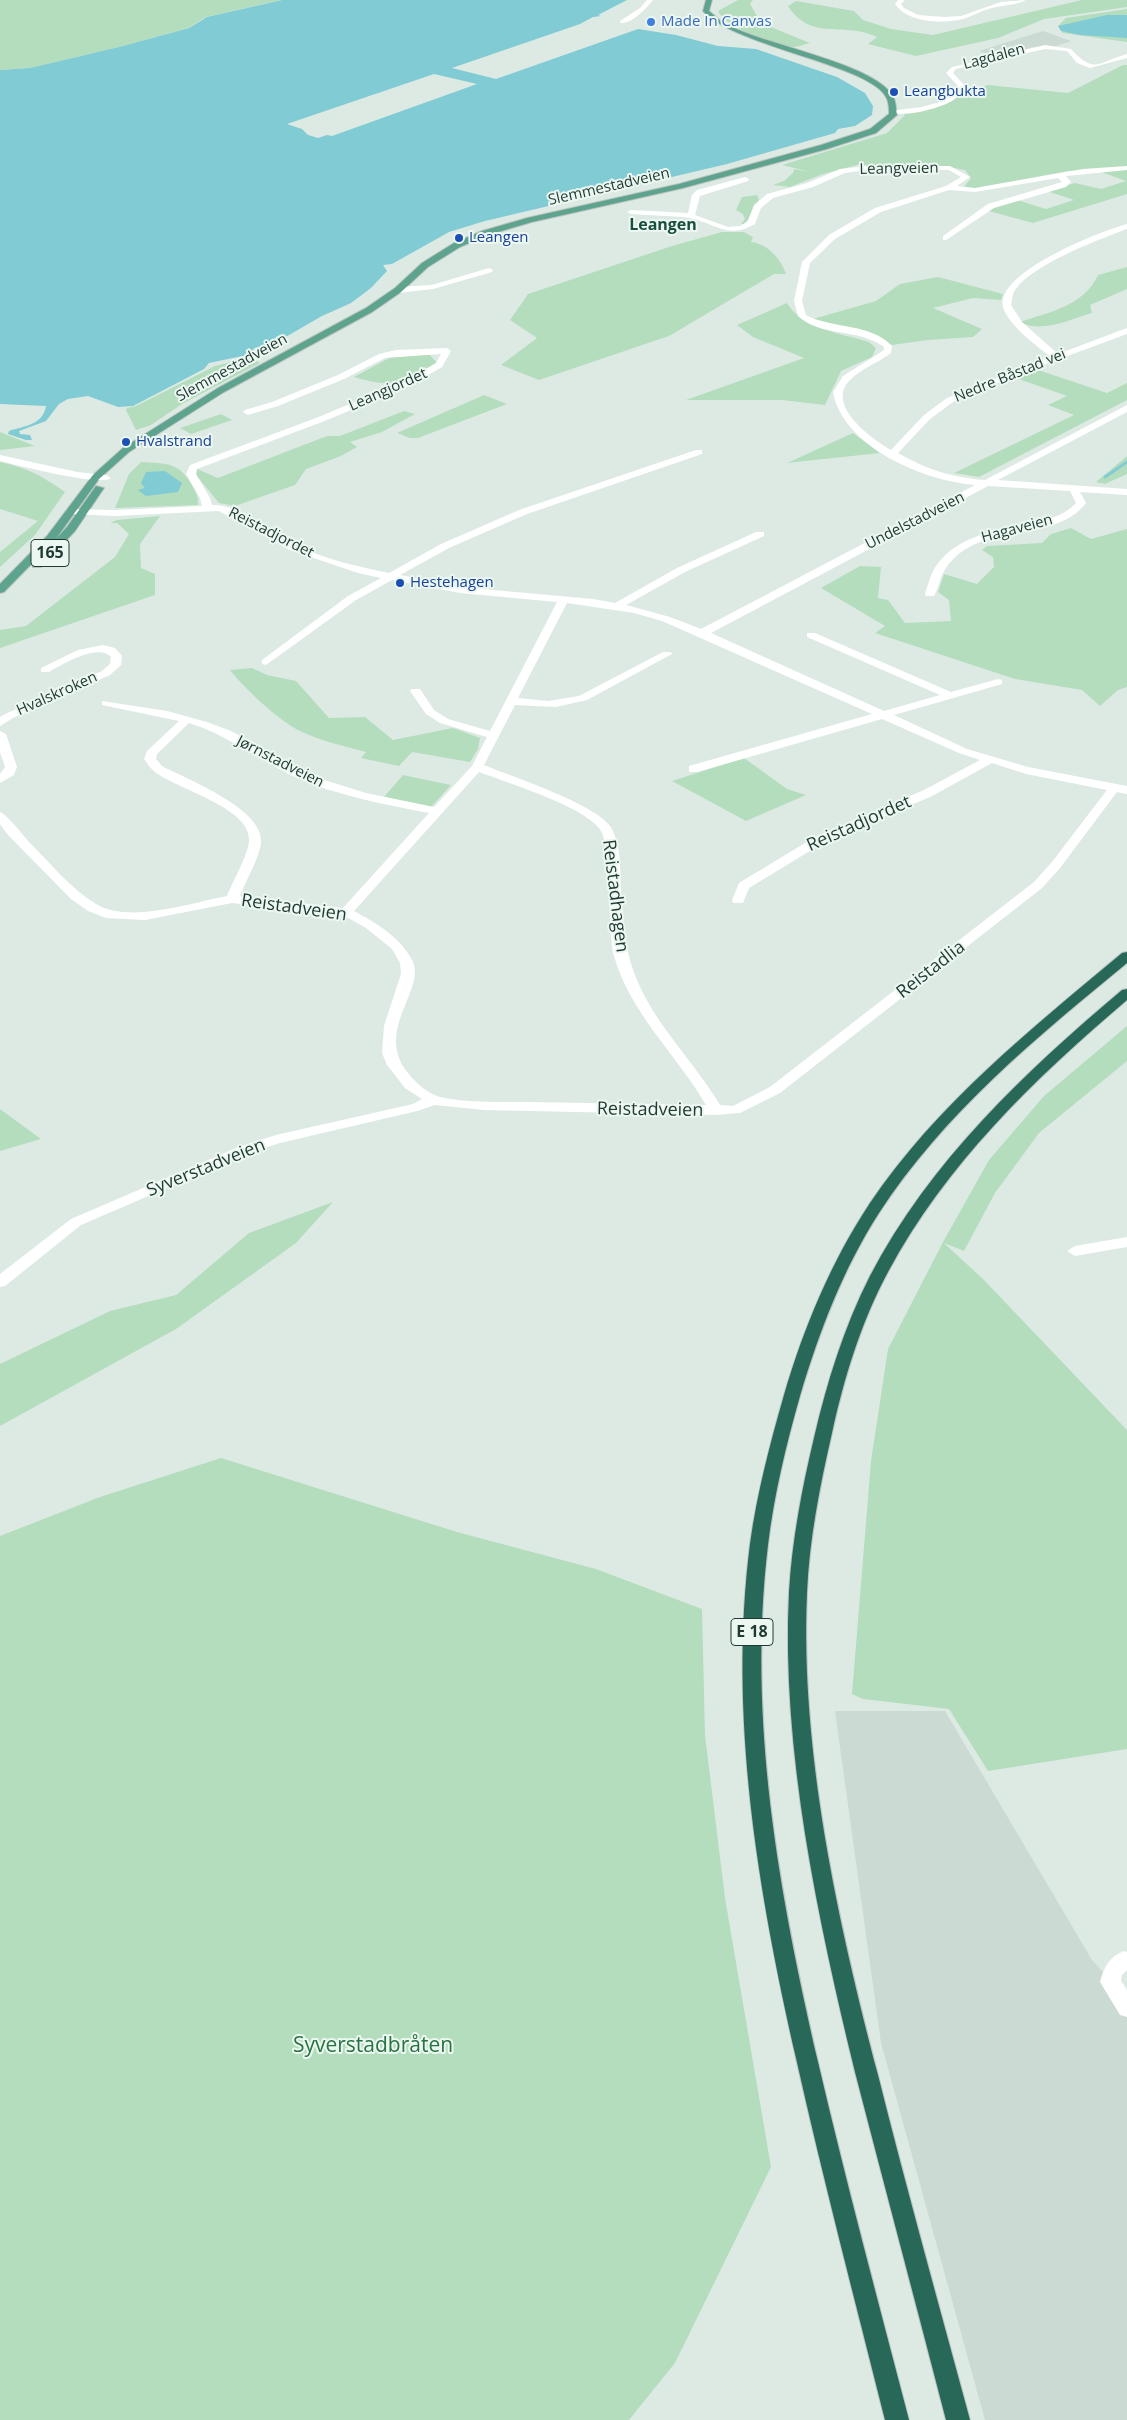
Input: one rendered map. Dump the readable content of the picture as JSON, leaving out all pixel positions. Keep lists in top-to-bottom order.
{
  "streets": {
    "highway": ["E 18"],
    "main road": ["Slemmestadveien", "165"],
    "street": [
      "Lagdalen",
      "Leangveien",
      "Nedre Båstad vei",
      "Leangjordet",
      "Undelstadveien",
      "Hagaveien",
      "Reistadjordet",
      "Hvalskroken",
      "Jørnstadveien",
      "Reistadhagen",
      "Reistadveien",
      "Reistadlia",
      "Syverstadveien"
    ]
  },
  "crossings": [
    ["Lagdalen", "Slemmestadveien"],
    ["Slemmestadveien", "Reistadjordet"],
    ["Leangjordet", "Reistadjordet"],
    ["Undelstadveien", "Hagaveien"],
    ["Undelstadveien", "Reistadjordet"],
    ["Reistadjordet", "Reistadlia"],
    ["Reistadhagen", "Reistadveien"],
    ["Reistadhagen", "Reistadlia"],
    ["Reistadveien", "Reistadlia"],
    ["Reistadveien", "Syverstadveien"]
  ],
  "districts": ["Leangen"],
  "parks": ["Syverstadbråten"],
  "places": [
    "Made In Canvas",
    "Leangbukta",
    "Leangen",
    "Hvalstrand",
    "Hestehagen"
  ]
}
